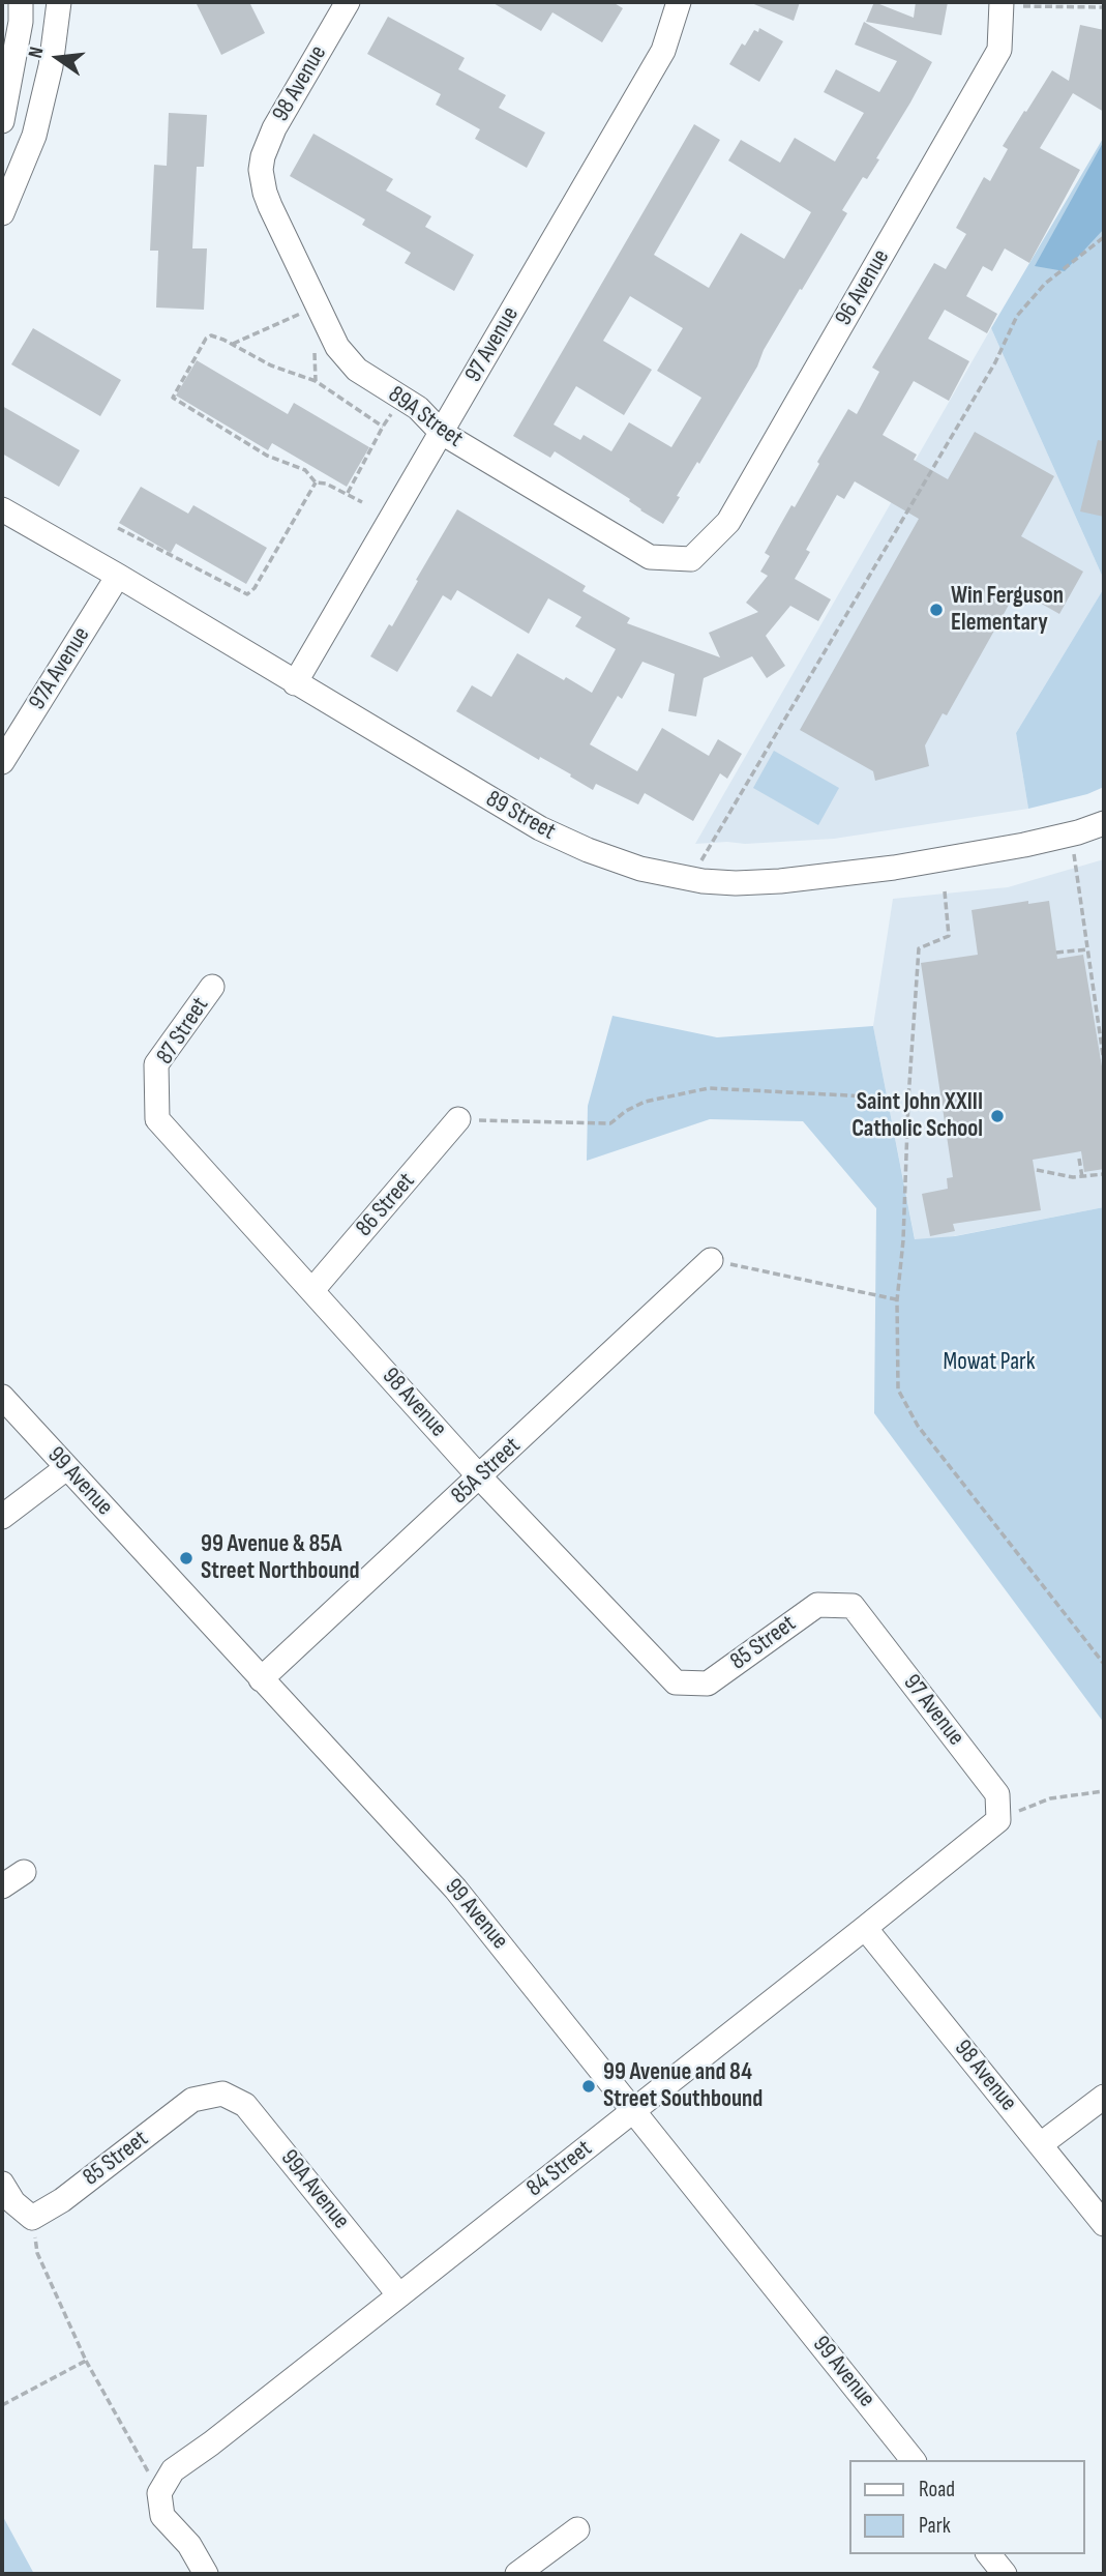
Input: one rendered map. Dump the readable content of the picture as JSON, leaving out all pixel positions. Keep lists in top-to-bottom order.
{
  "streets": {
    "street": [
      "98 Avenue",
      "96 Avenue",
      "97 Avenue",
      "89A Street",
      "97A Avenue",
      "89 Street",
      "87 Street",
      "86 Street",
      "85A Street",
      "99 Avenue",
      "85 Street",
      "84 Street",
      "99A Avenue"
    ]
  },
  "crossings": [
    ["98 Avenue", "89A Street"],
    ["98 Avenue", "87 Street"],
    ["98 Avenue", "86 Street"],
    ["98 Avenue", "85A Street"],
    ["98 Avenue", "85 Street"],
    ["98 Avenue", "84 Street"],
    ["96 Avenue", "89A Street"],
    ["97 Avenue", "89A Street"],
    ["97 Avenue", "89 Street"],
    ["97 Avenue", "85 Street"],
    ["97 Avenue", "84 Street"],
    ["97A Avenue", "89 Street"],
    ["85A Street", "99 Avenue"],
    ["99 Avenue", "84 Street"],
    ["85 Street", "99A Avenue"],
    ["84 Street", "99A Avenue"]
  ],
  "parks": ["Mowat Park"],
  "places": [
    "Win Ferguson Elementary",
    "Saint John XXIII Catholic School",
    "99 Avenue & 85A Street Northbound",
    "99 Avenue and 84 Street Southbound"
  ],
  "legend": ["Road", "Park"],
  "north": "left"
}
